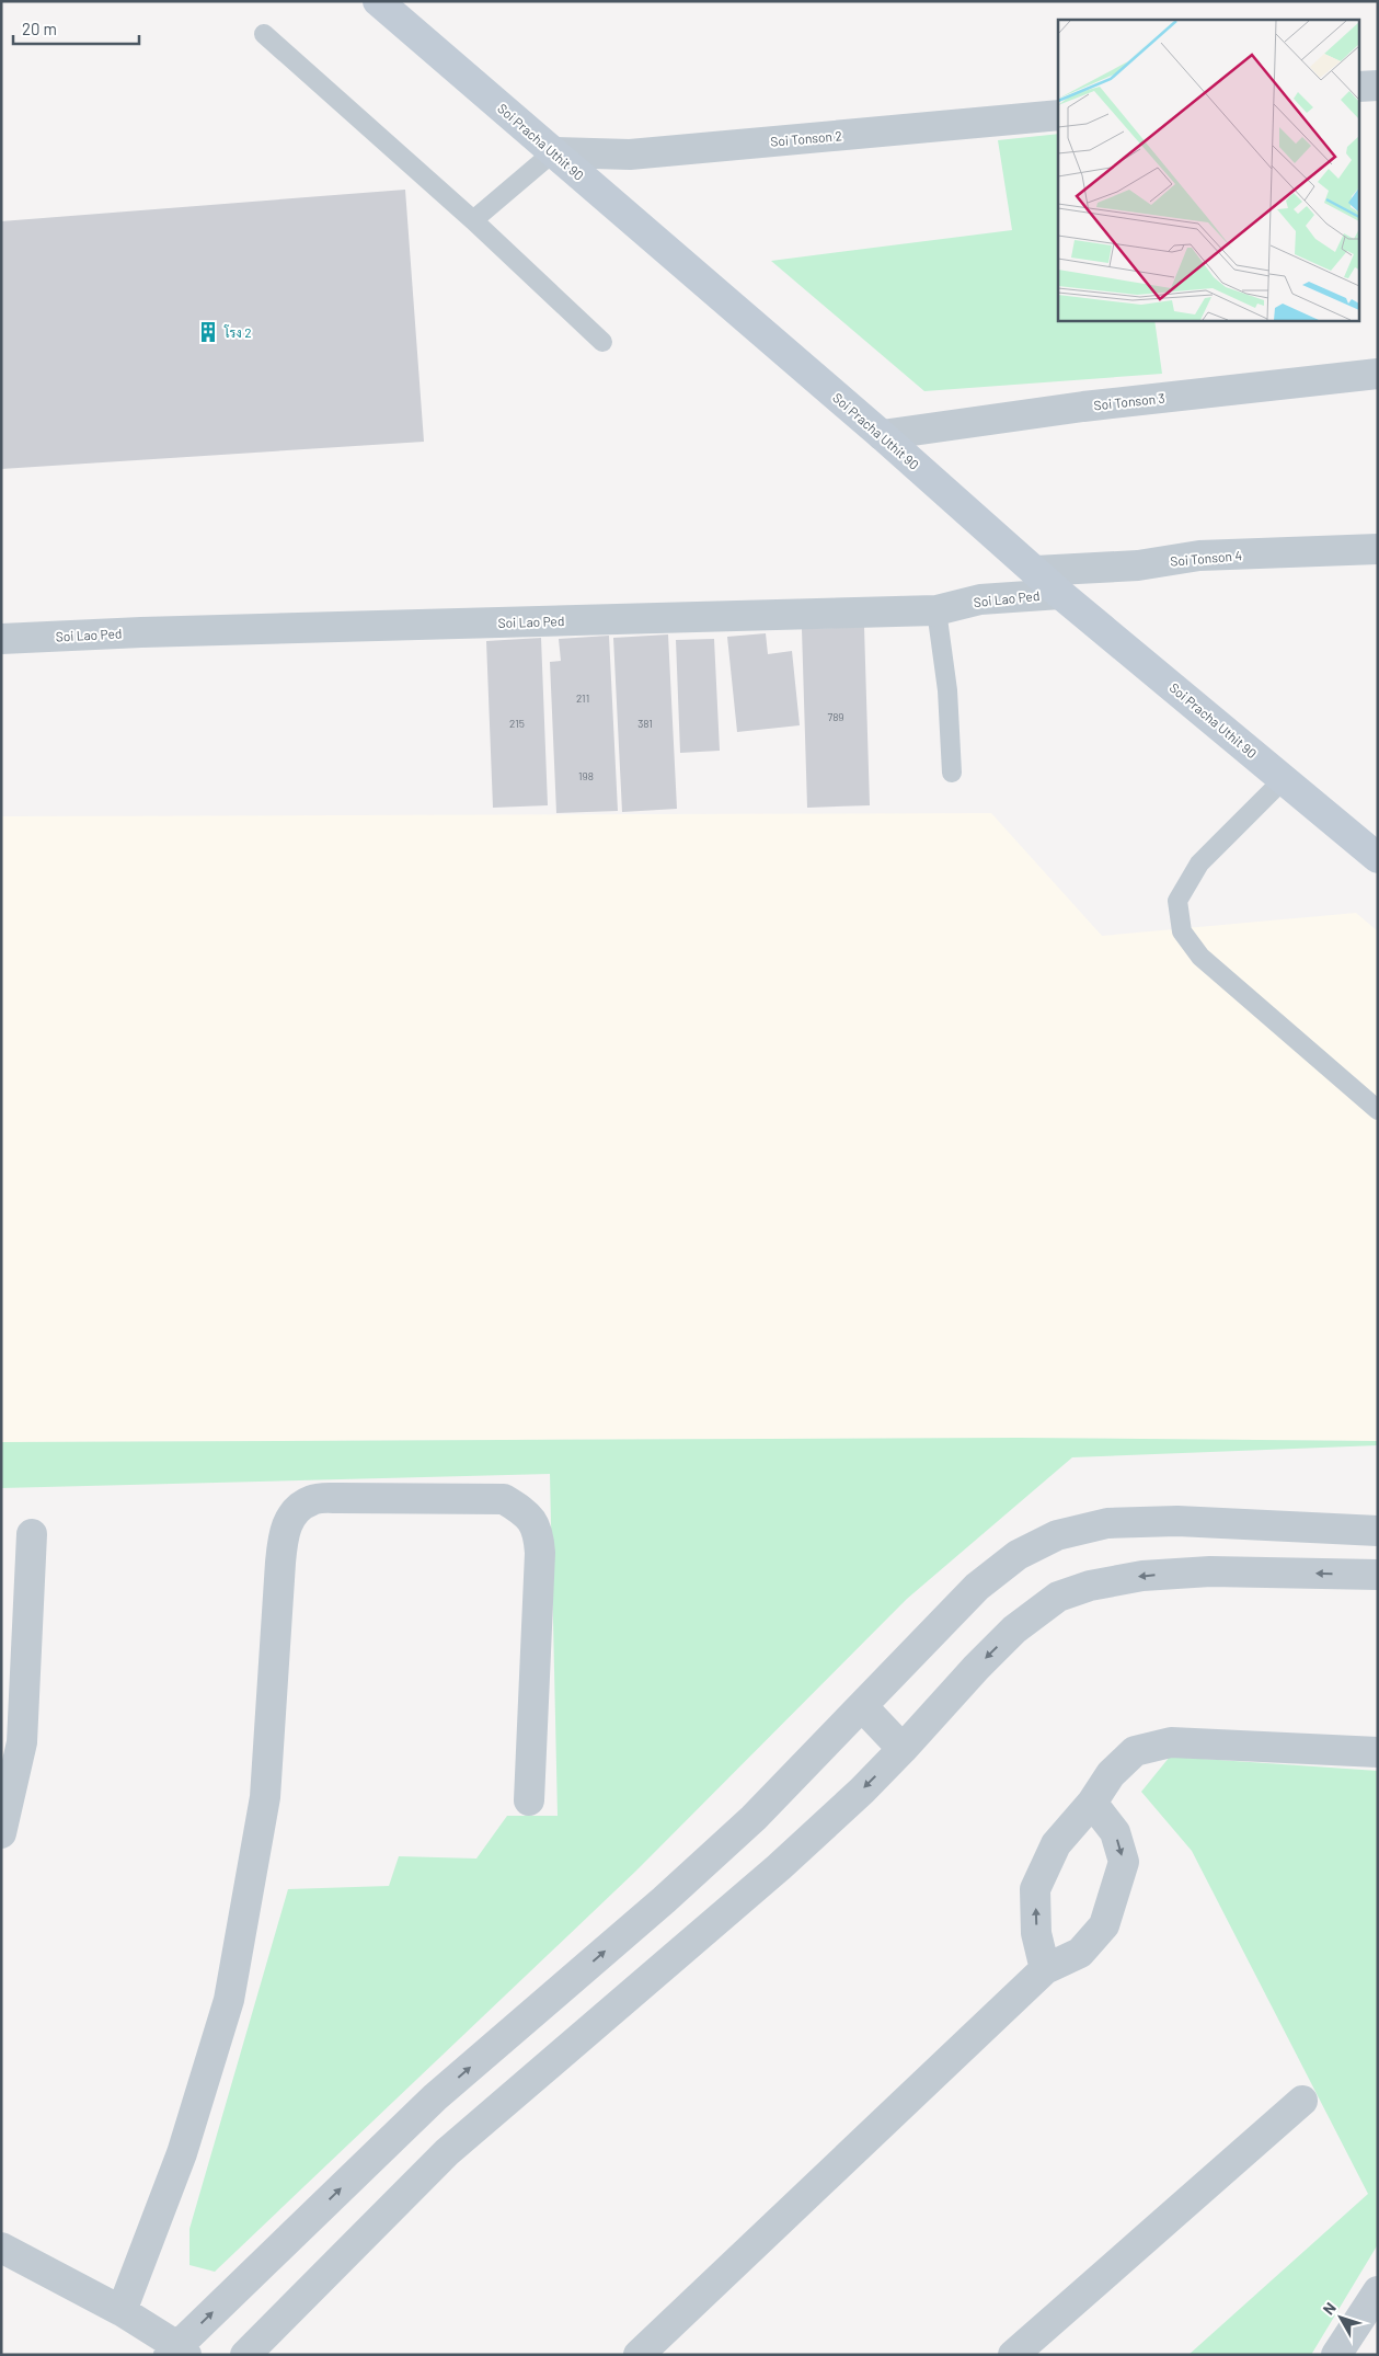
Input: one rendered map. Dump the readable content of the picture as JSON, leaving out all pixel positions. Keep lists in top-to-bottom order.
{
  "streets": {
    "street": [
      "Soi Tonson 2",
      "Soi Pracha Uthit 90",
      "Soi Tonson 3",
      "Soi Tonson 4",
      "Soi Lao Ped"
    ]
  },
  "crossings": [
    ["Soi Tonson 2", "Soi Pracha Uthit 90"],
    ["Soi Pracha Uthit 90", "Soi Tonson 3"],
    ["Soi Pracha Uthit 90", "Soi Tonson 4"],
    ["Soi Pracha Uthit 90", "Soi Lao Ped"]
  ],
  "places": {
    "building": ["โรง 2"]
  },
  "house_numbers": [
    "211",
    "789",
    "215",
    "381",
    "198"
  ],
  "scale_bar": "20 m",
  "north": "top left"
}
